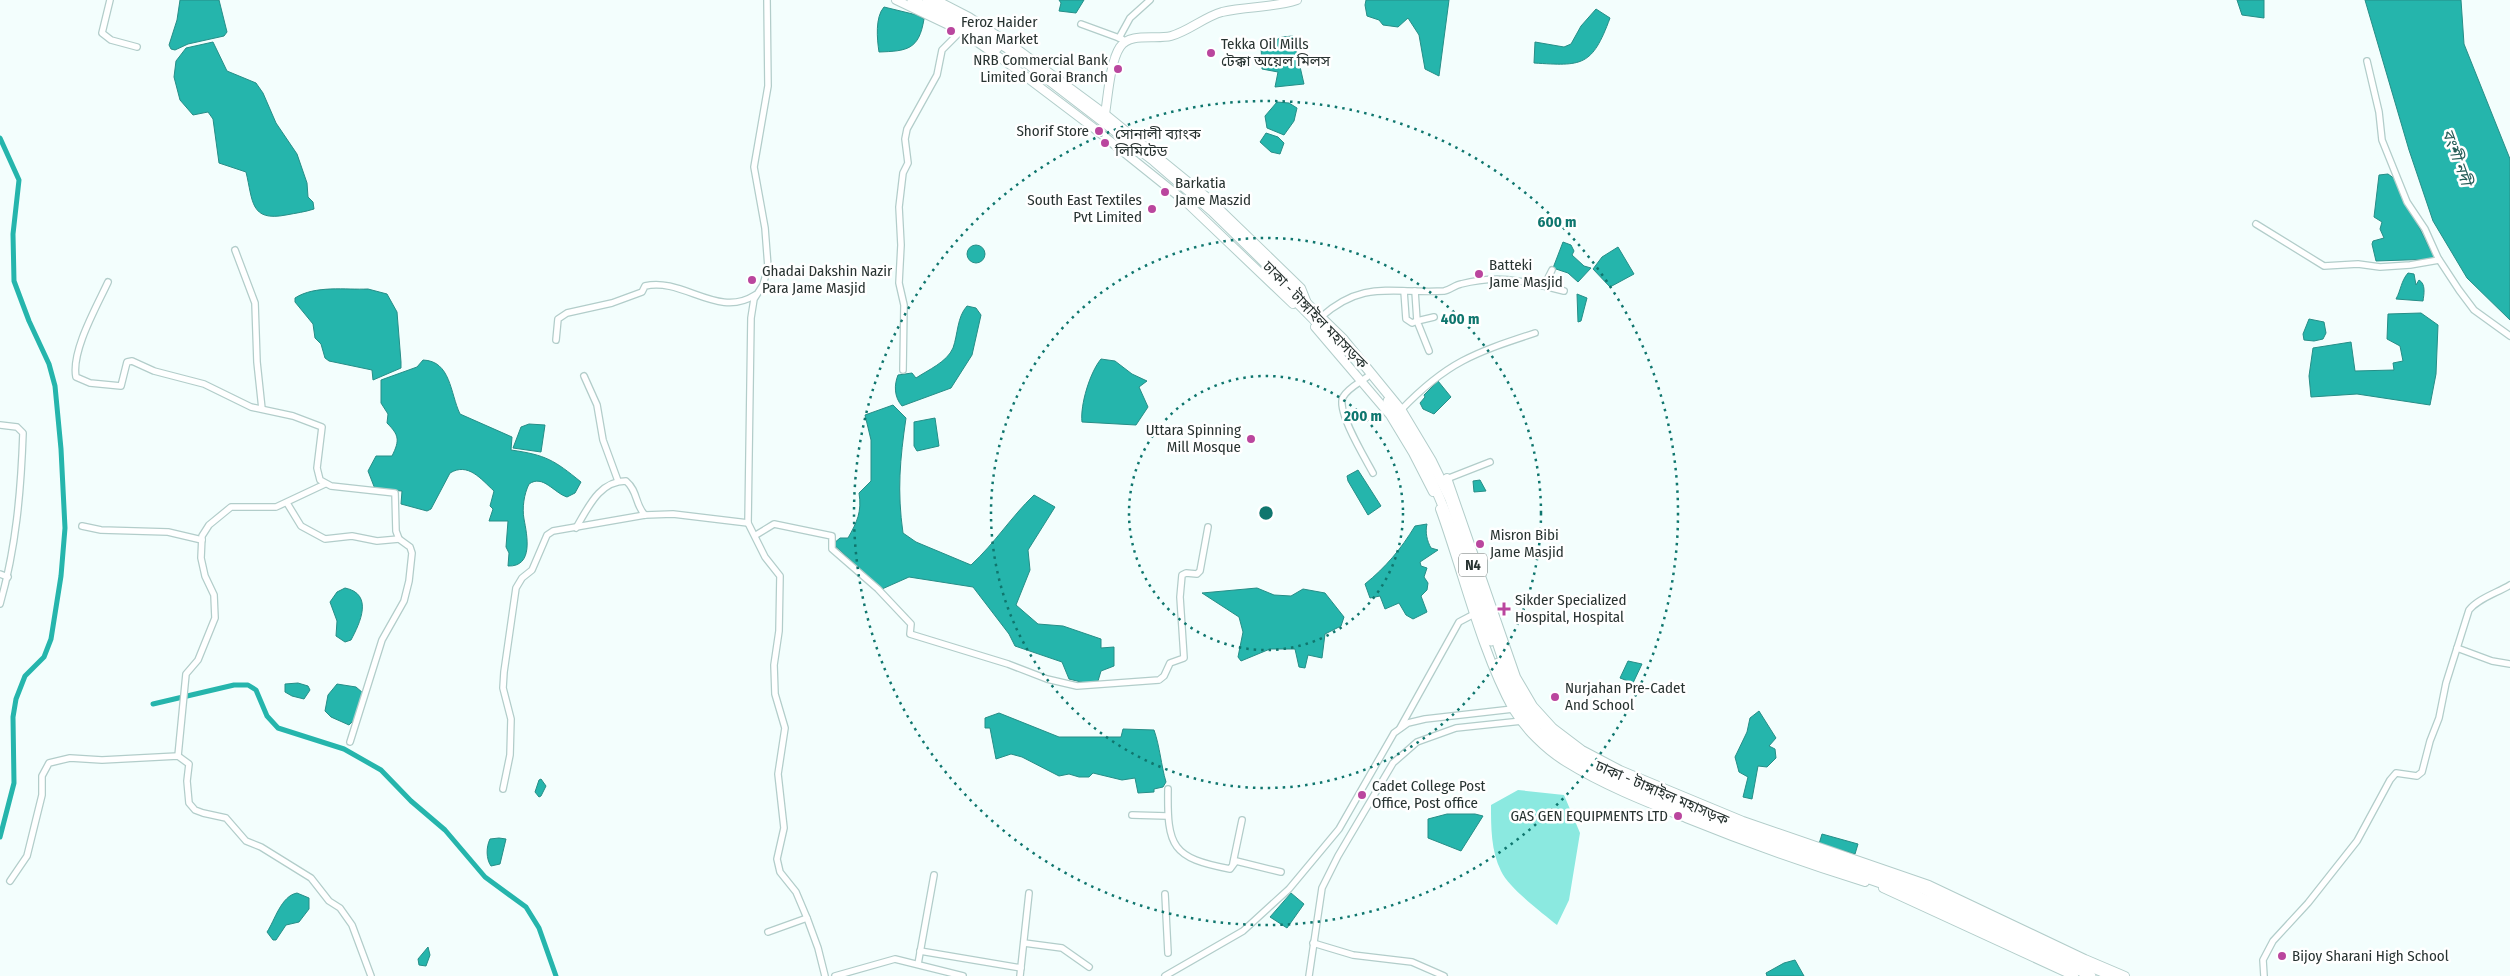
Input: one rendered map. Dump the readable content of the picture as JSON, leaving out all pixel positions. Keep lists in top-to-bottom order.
{
  "streets": {
    "highway": ["ঢাকা - টাঙ্গাইল মহাসড়ক", "N4"]
  },
  "water": ["বংশী নদী"],
  "places": {
    "other": [
      "Feroz Haider Khan Market",
      "Tekka Oil Mills টেক্কা অয়েল মিলস",
      "NRB Commercial Bank Limited Gorai Branch",
      "Shorif Store",
      "সোনালী ব্যাংক লিমিটেড",
      "Barkatia Jame Maszid",
      "South East Textiles Pvt Limited",
      "Batteki Jame Masjid",
      "Ghadai Dakshin Nazir Para Jame Masjid",
      "Uttara Spinning Mill Mosque",
      "Misron Bibi Jame Masjid",
      "Nurjahan Pre-Cadet And School",
      "Cadet College Post Office, Post office",
      "GAS GEN EQUIPMENTS LTD",
      "Bijoy Sharani High School"
    ],
    "health": ["Sikder Specialized Hospital, Hospital"]
  },
  "rings": ["600 m", "400 m", "200 m"]
}
